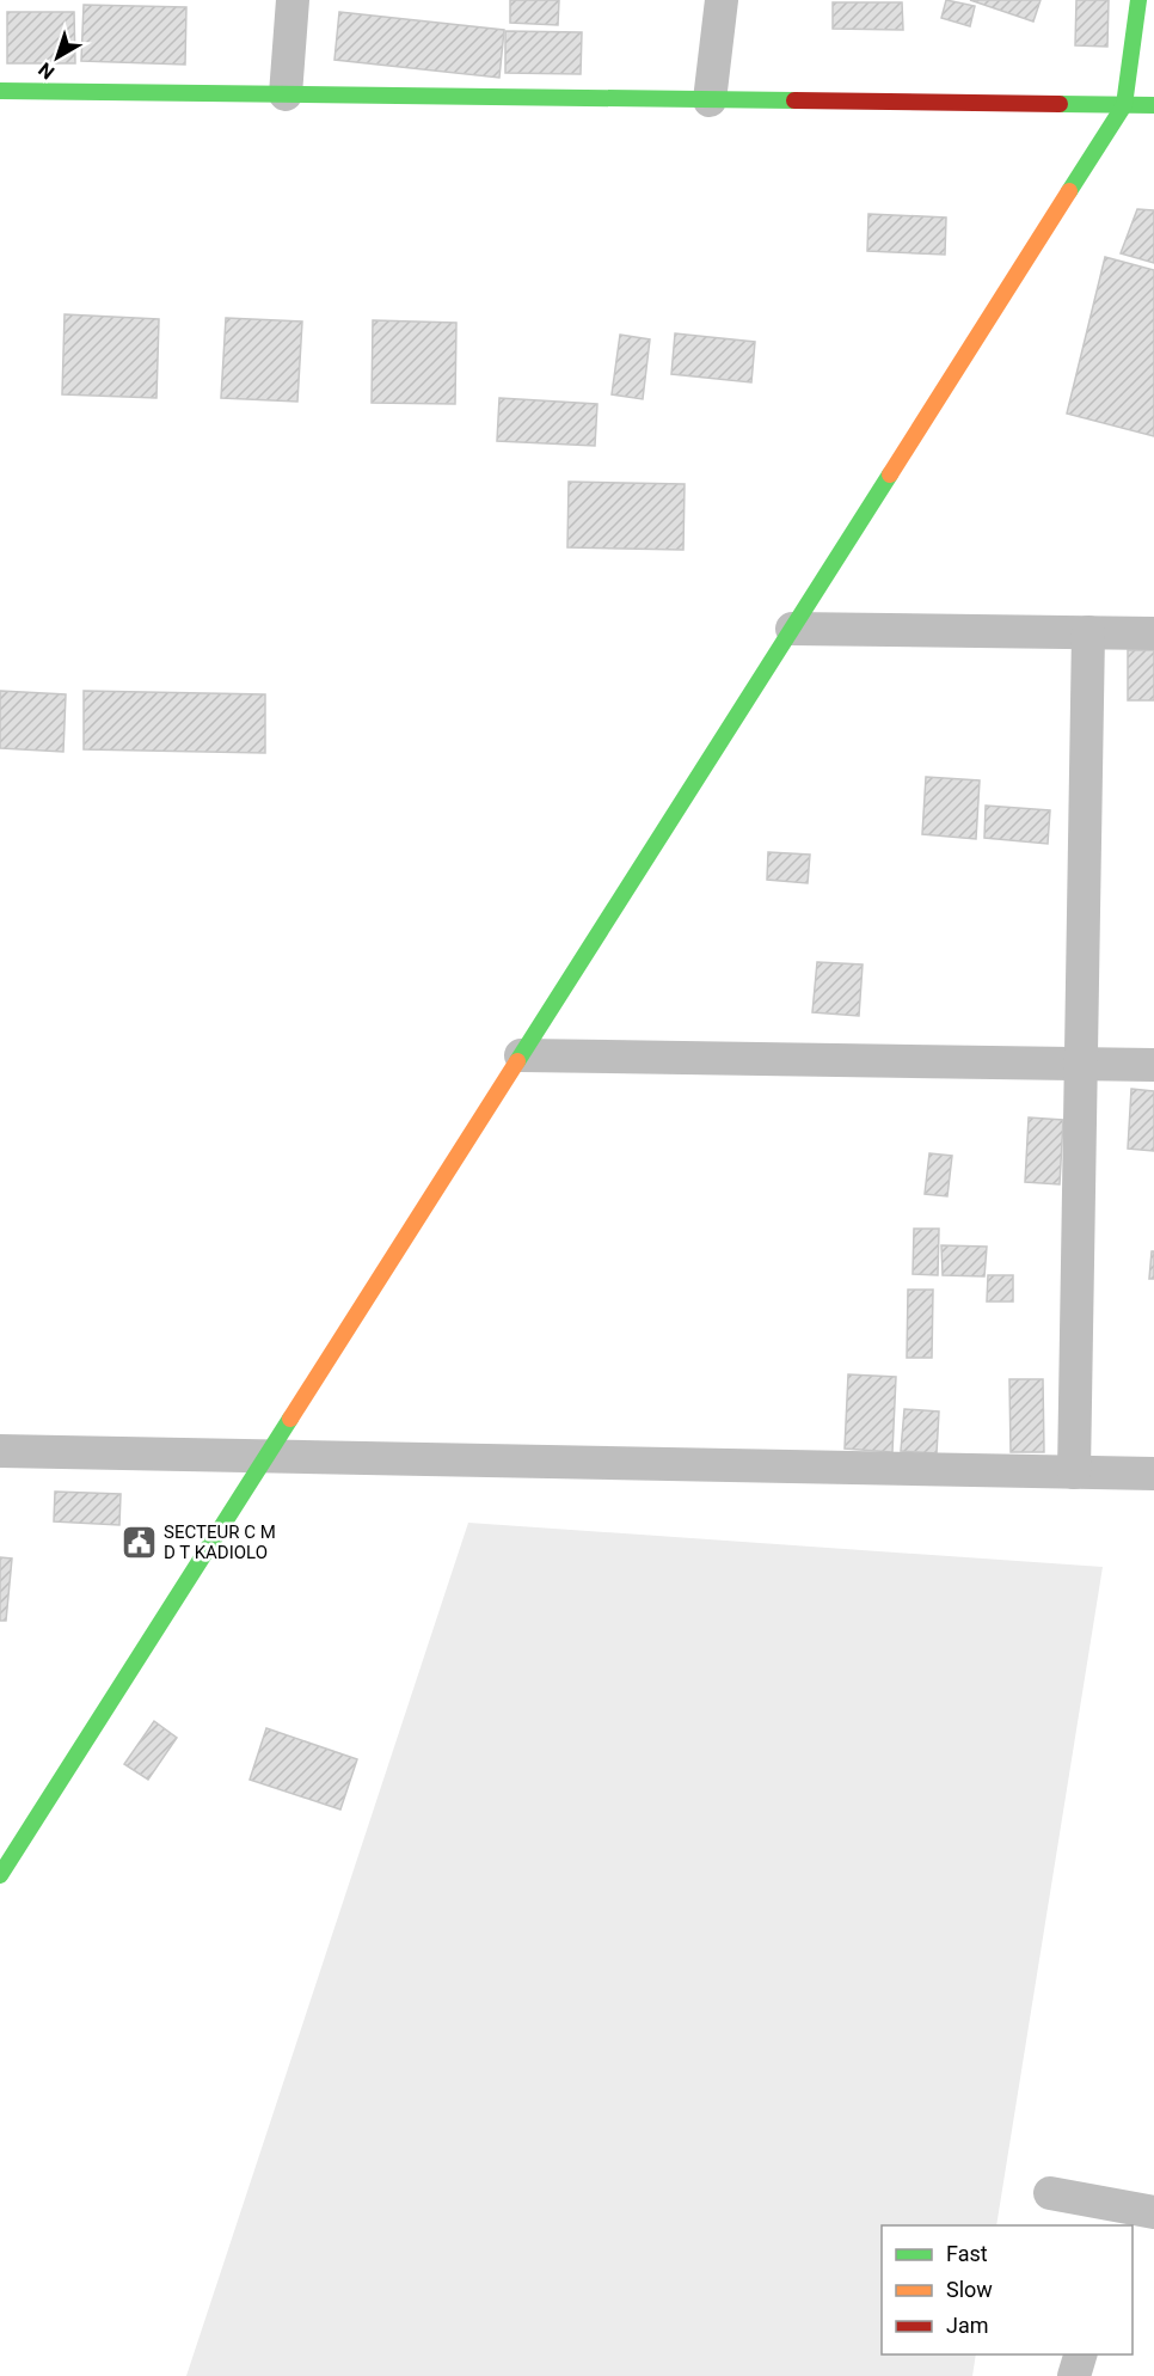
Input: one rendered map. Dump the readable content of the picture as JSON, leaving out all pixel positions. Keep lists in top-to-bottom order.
{
  "places": {
    "public building": ["SECTEUR C M D T KADIOLO"]
  },
  "legend": ["Fast", "Slow", "Jam"],
  "north": "bottom left"
}
